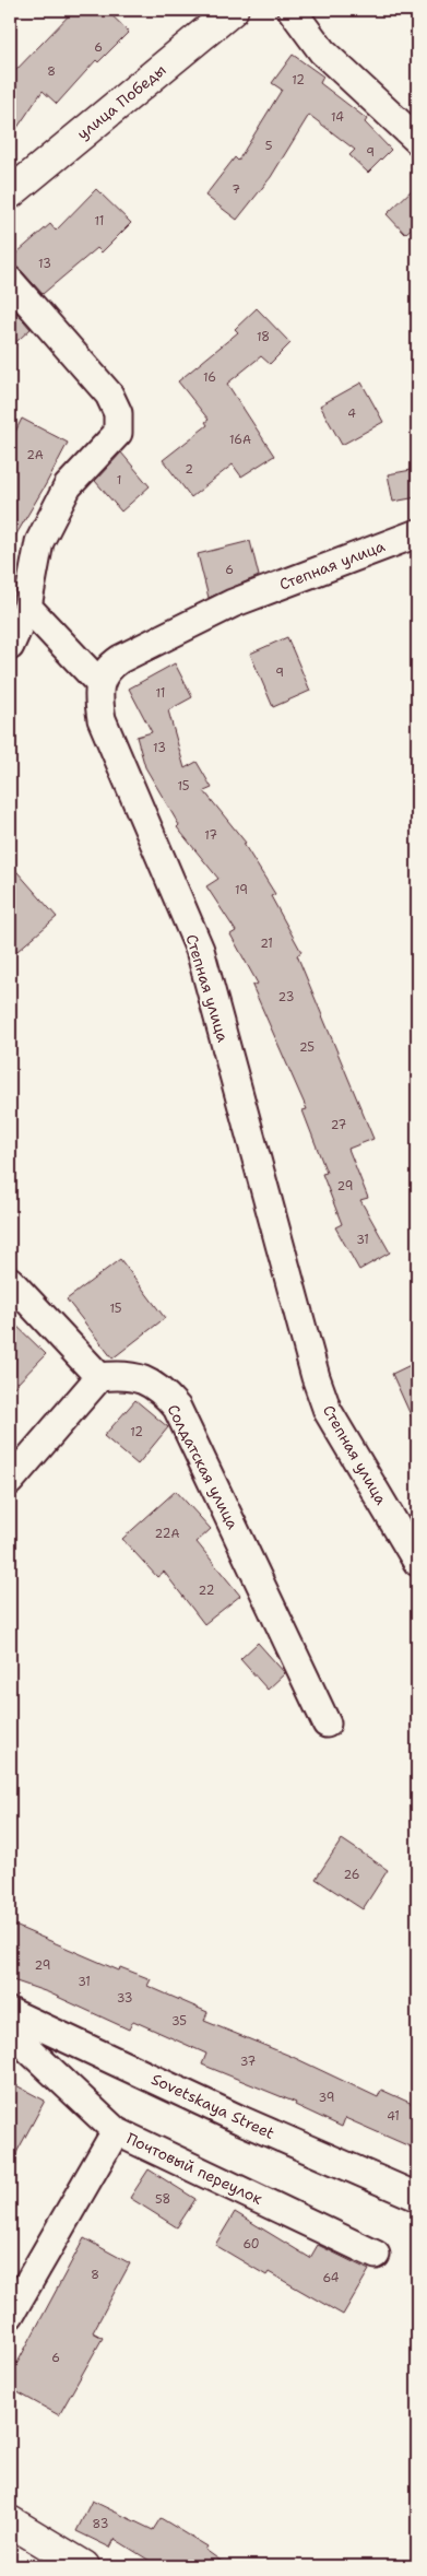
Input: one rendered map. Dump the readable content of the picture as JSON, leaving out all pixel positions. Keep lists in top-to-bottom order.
{
  "streets": {
    "main road": ["улица Победы"],
    "street": [
      "Степная улица",
      "Солдатская улица",
      "Sovetskaya Street",
      "Почтовый переулок"
    ]
  },
  "house_numbers": [
    "6",
    "8",
    "12",
    "14",
    "5",
    "9",
    "7",
    "11",
    "13",
    "18",
    "16",
    "4",
    "16А",
    "2А",
    "2",
    "1",
    "6",
    "9",
    "11",
    "13",
    "15",
    "17",
    "19",
    "21",
    "23",
    "25",
    "27",
    "29",
    "31",
    "15",
    "12",
    "22А",
    "22",
    "26",
    "29",
    "31",
    "33",
    "35",
    "37",
    "39",
    "41",
    "58",
    "60",
    "8",
    "64",
    "6",
    "83"
  ]
}
